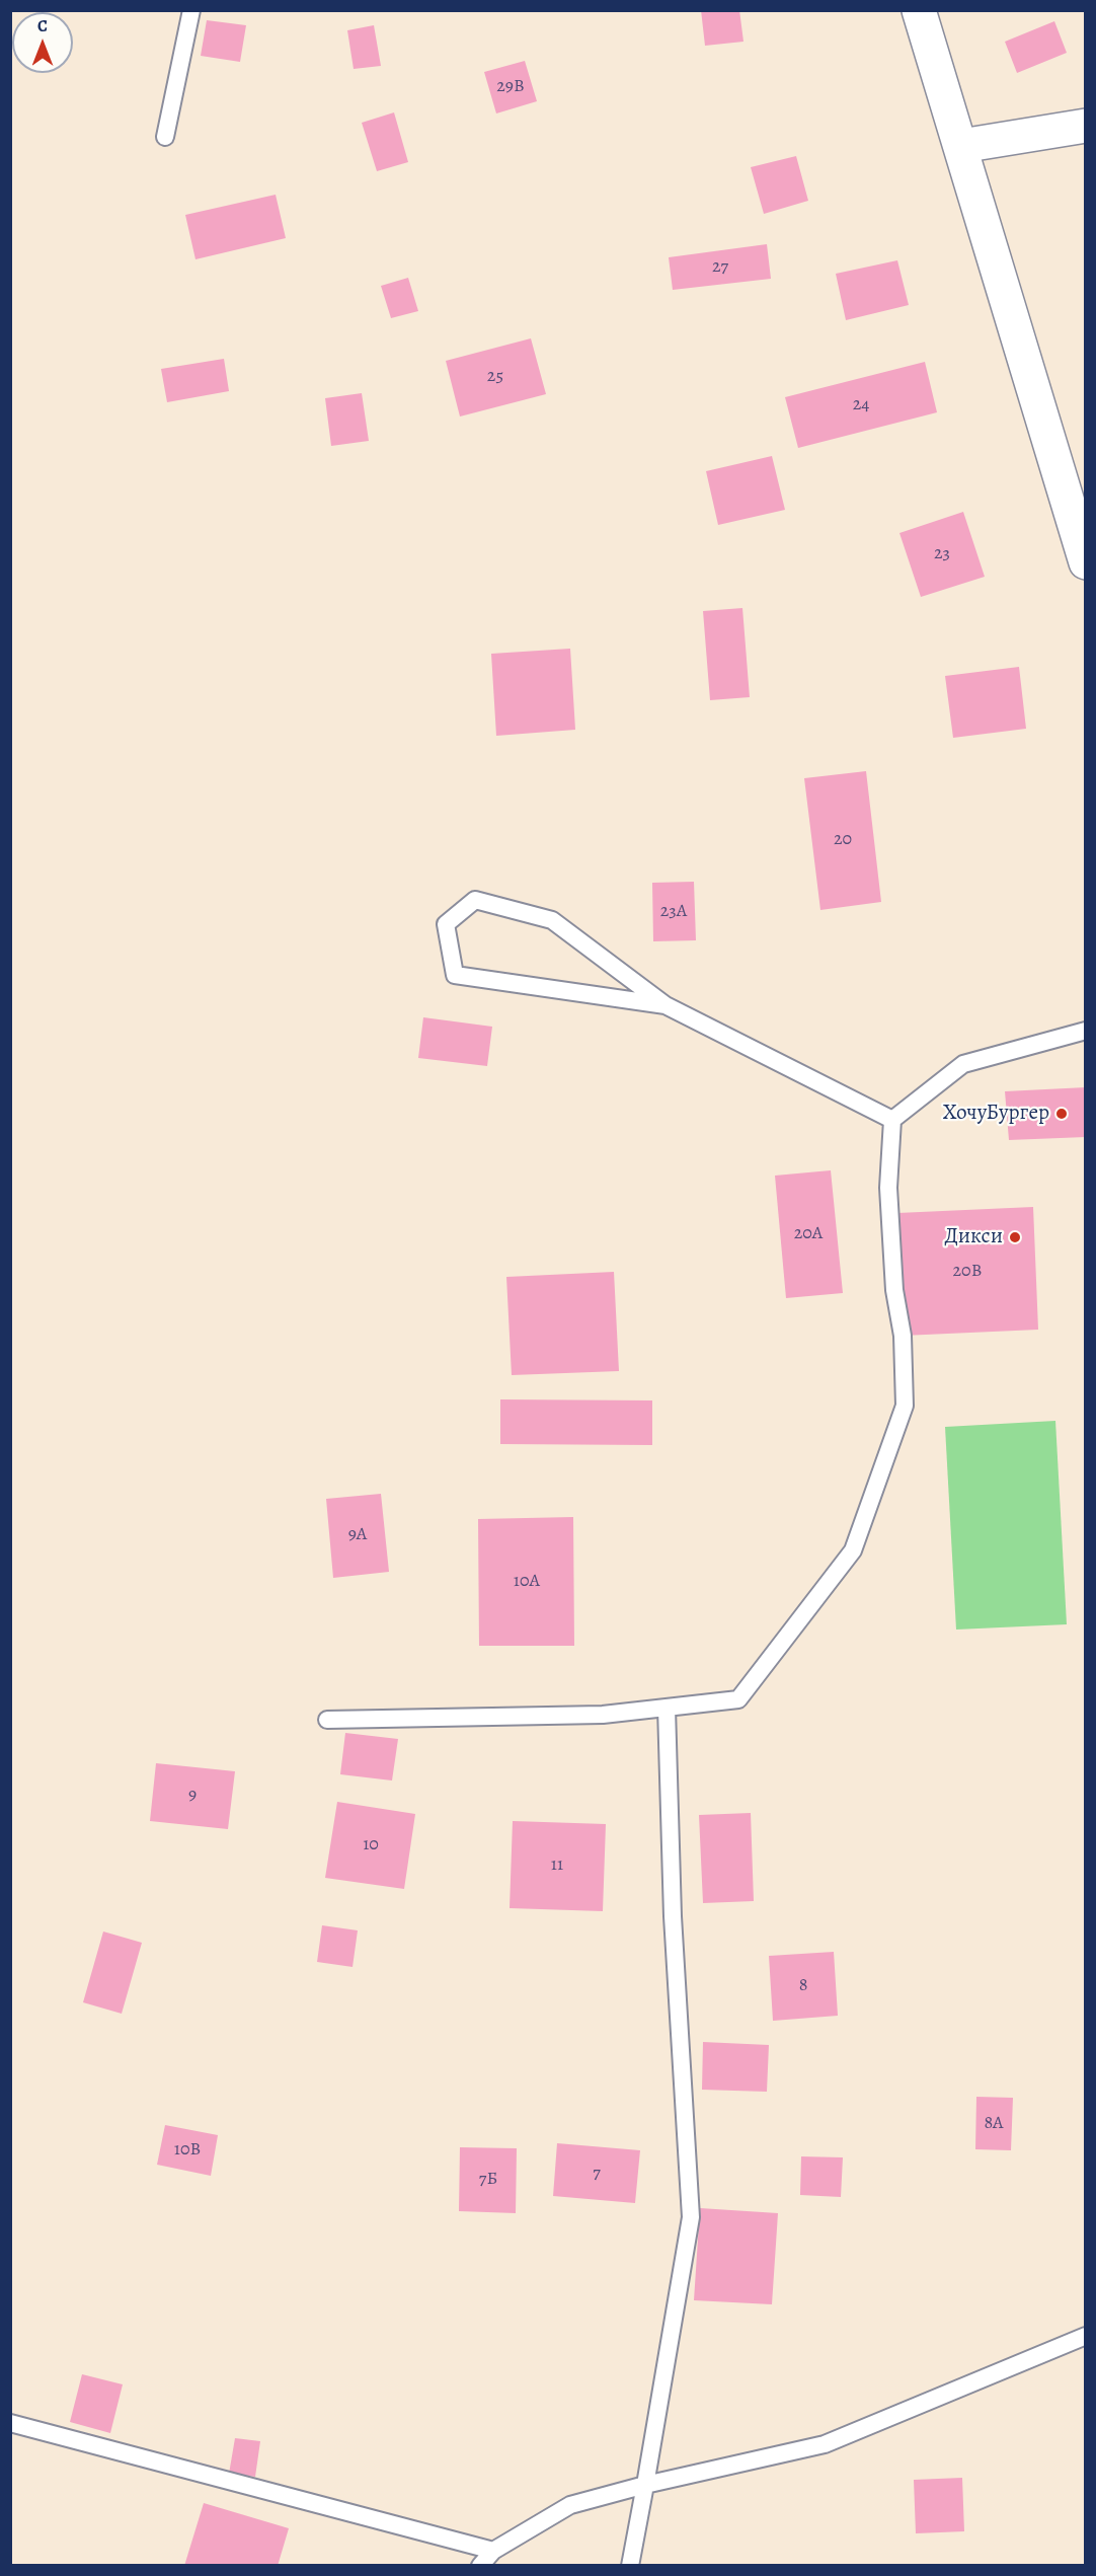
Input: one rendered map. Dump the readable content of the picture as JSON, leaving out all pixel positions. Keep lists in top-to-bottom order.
{
  "places": ["ХочуБургер", "Дикси"],
  "house_numbers": [
    "29В",
    "27",
    "25",
    "24",
    "23",
    "20",
    "23А",
    "20А",
    "20В",
    "9А",
    "10А",
    "9",
    "10",
    "11",
    "8",
    "8А",
    "10В",
    "7",
    "7Б"
  ],
  "north": "top"
}
